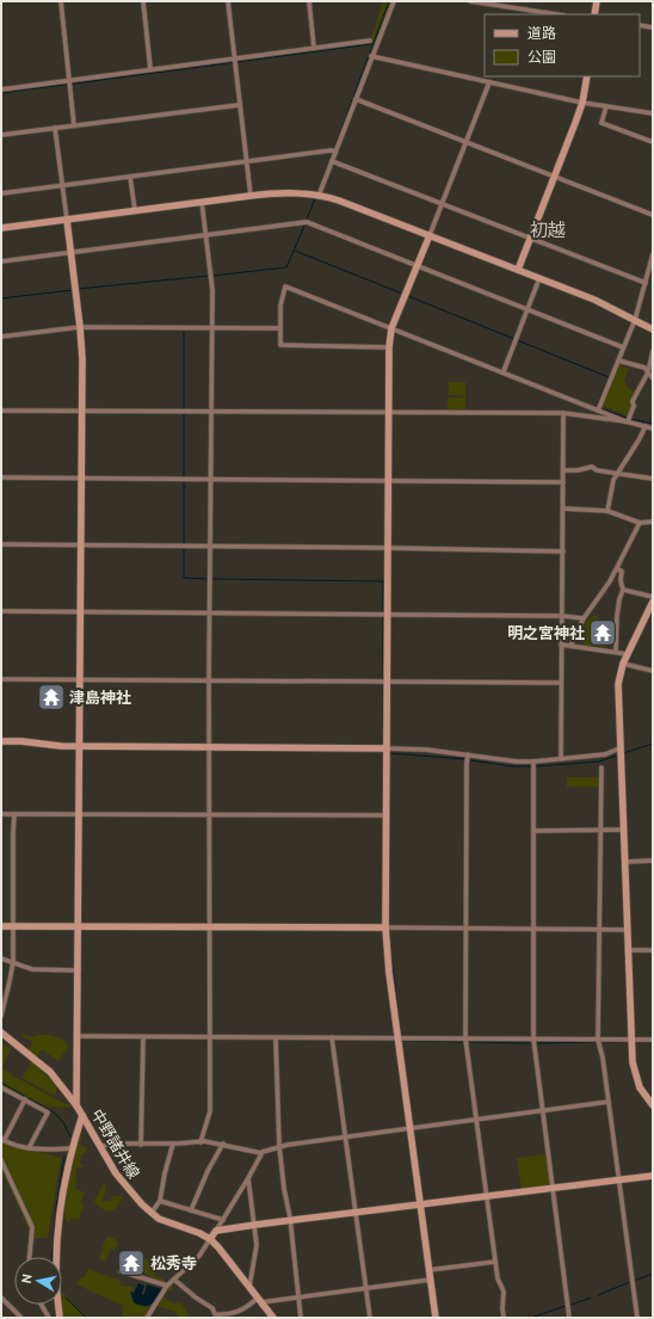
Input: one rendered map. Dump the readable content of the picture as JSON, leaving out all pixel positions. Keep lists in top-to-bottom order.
{
  "streets": {
    "street": ["中野諸井線"]
  },
  "districts": ["初越"],
  "places": {
    "temple": ["明之宮神社", "津島神社", "松秀寺"]
  },
  "legend": ["道路", "公園"],
  "north": "left"
}
